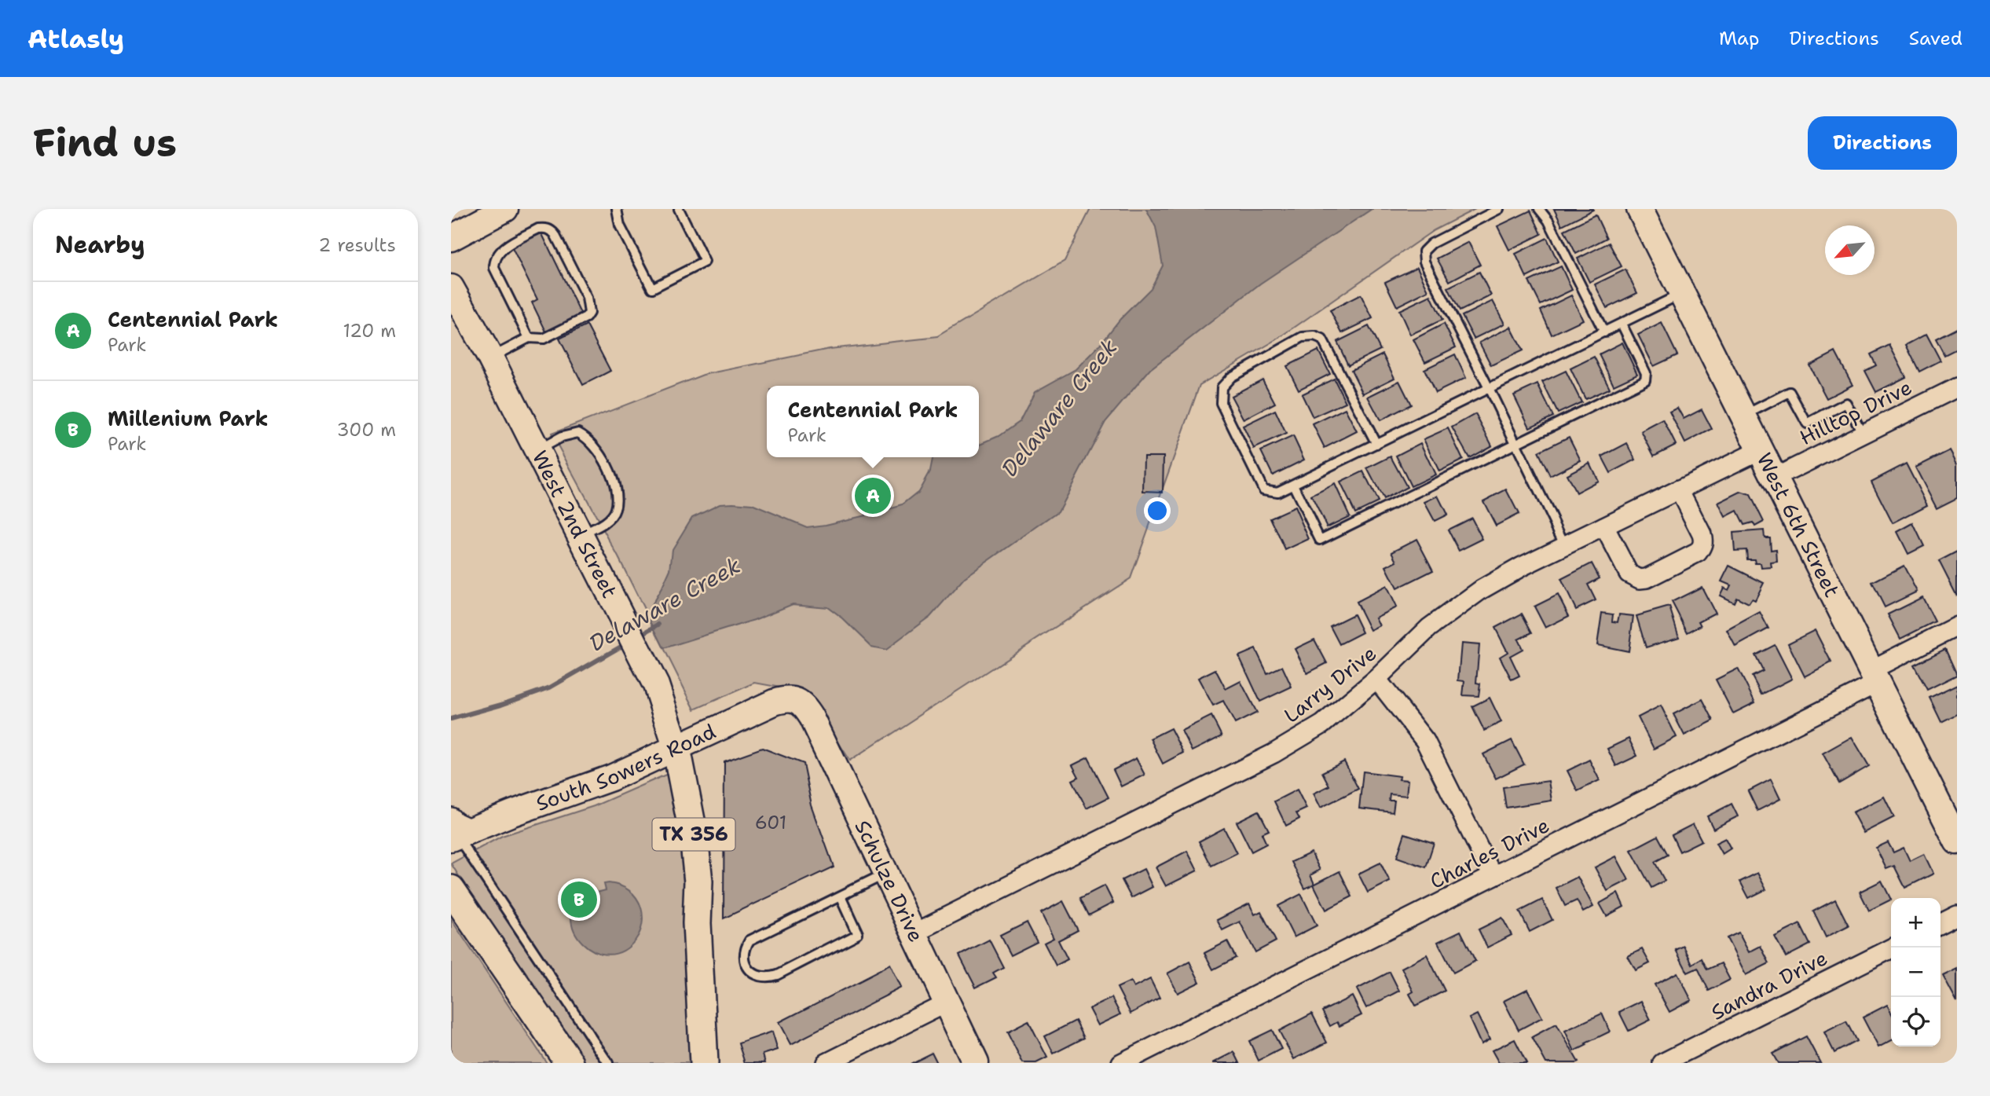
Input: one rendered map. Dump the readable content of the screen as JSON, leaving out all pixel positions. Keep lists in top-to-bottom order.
{
  "streets": {
    "main road": ["West 2nd Street", "TX 356"],
    "street": [
      "Hilltop Drive",
      "West 6th Street",
      "Larry Drive",
      "South Sowers Road",
      "Charles Drive",
      "Schulze Drive",
      "Sandra Drive"
    ]
  },
  "crossings": [
    ["Hilltop Drive", "West 6th Street"],
    ["West 2nd Street", "South Sowers Road"],
    ["West 6th Street", "Larry Drive"],
    ["West 6th Street", "Charles Drive"],
    ["Larry Drive", "Schulze Drive"],
    ["South Sowers Road", "Schulze Drive"]
  ],
  "water": ["Delaware Creek"],
  "house_numbers": ["601"],
  "north": "bottom left",
  "page": {
    "header": "Atlasly",
    "nav": ["Map", "Directions", "Saved"],
    "buttons": "Directions",
    "title": "Find us",
    "heading": ["Nearby", "2 results"],
    "list": [
      {
        "mark": "A",
        "name": "Centennial Park",
        "note": "Park",
        "value": "120 m"
      },
      {
        "mark": "B",
        "name": "Millenium Park",
        "note": "Park",
        "value": "300 m"
      }
    ],
    "popup": ["Centennial Park", "Park"],
    "pins": ["A", "B"],
    "map_buttons": ["+", "−"]
  }
}
